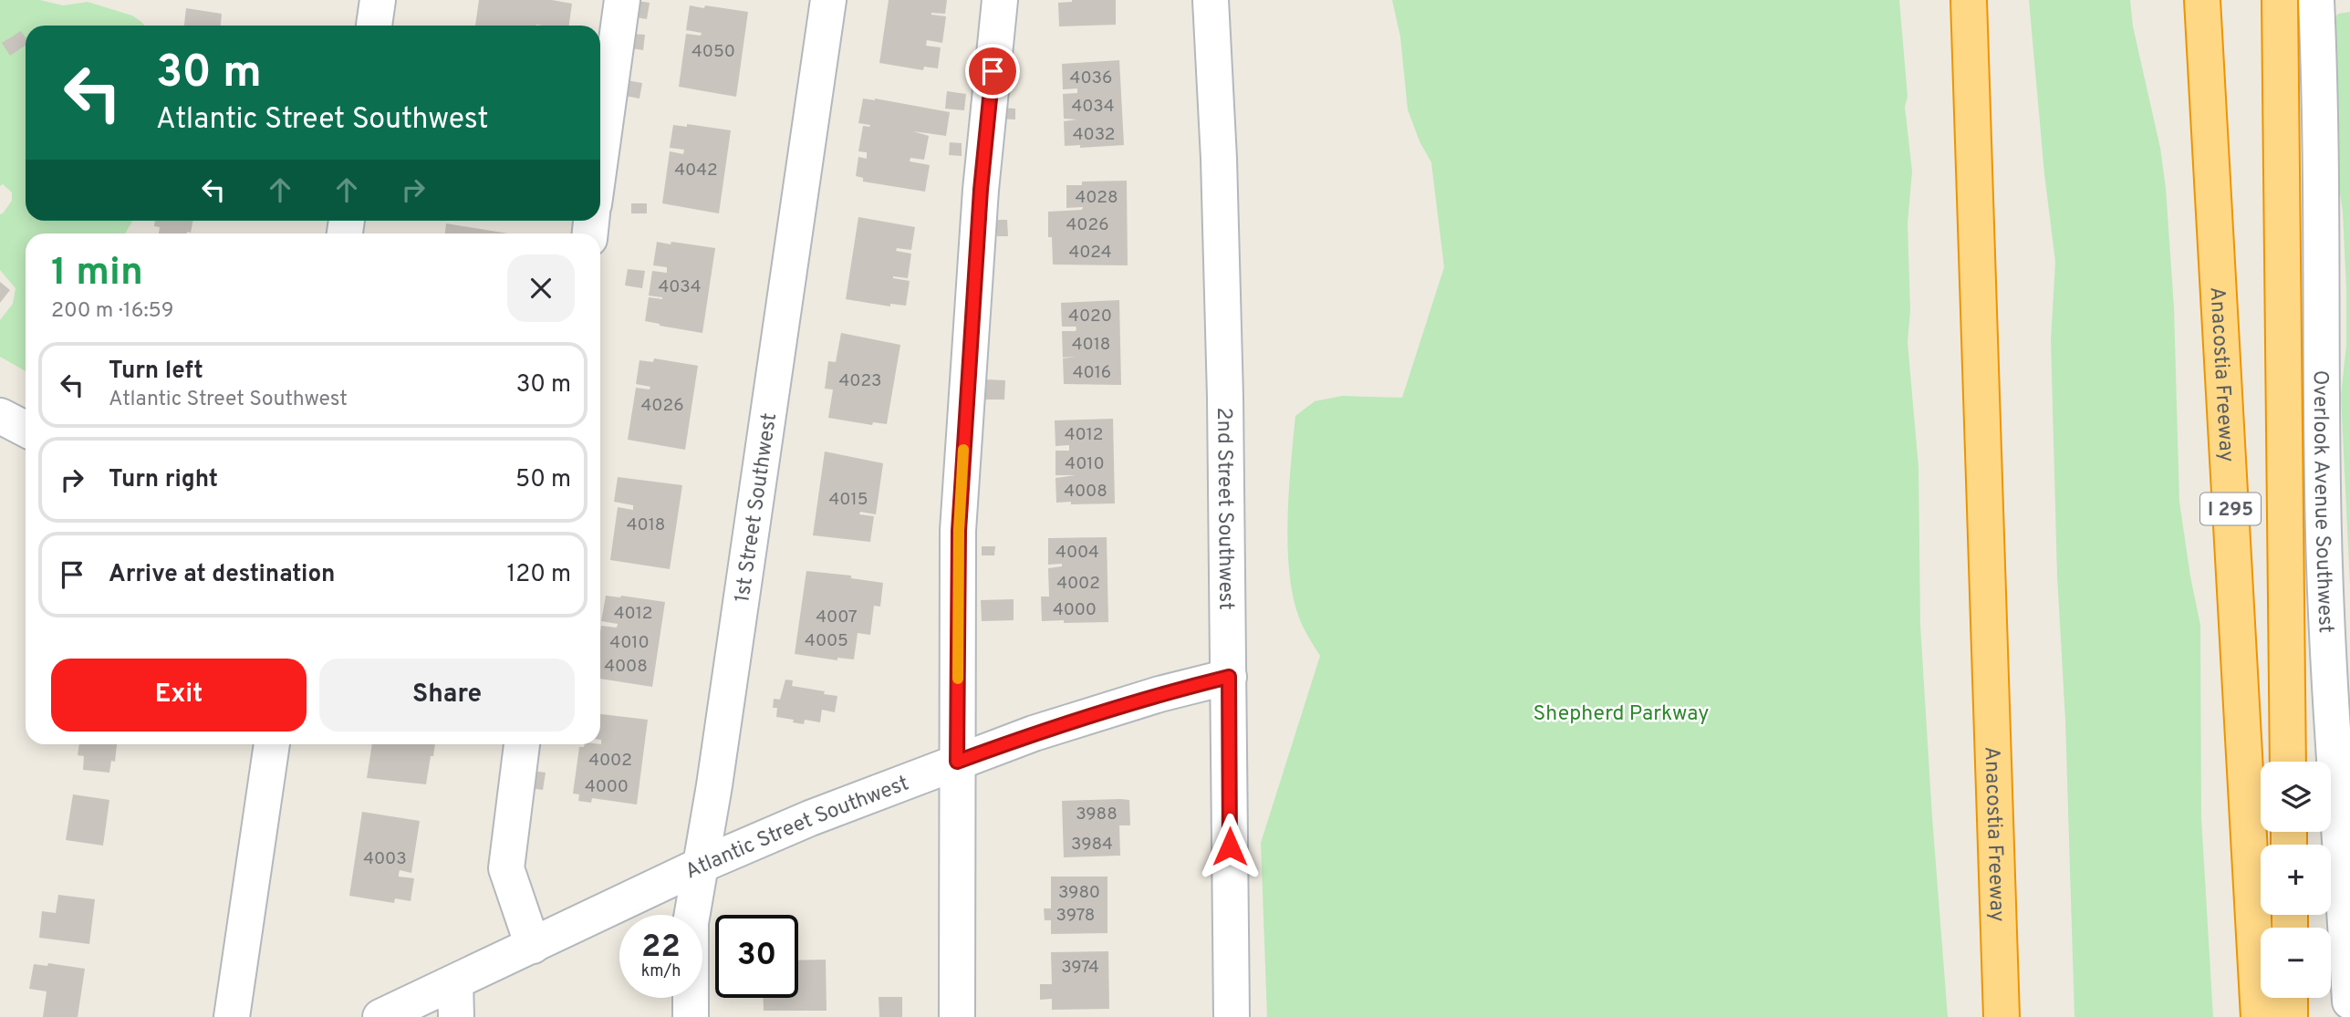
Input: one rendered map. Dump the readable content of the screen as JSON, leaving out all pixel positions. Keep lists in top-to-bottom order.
{
  "streets": {
    "highway": ["Anacostia Freeway", "I 295"],
    "street": [
      "Overlook Avenue Southwest",
      "1st Street Southwest",
      "2nd Street Southwest",
      "Atlantic Street Southwest"
    ]
  },
  "crossings": [
    ["1st Street Southwest", "Atlantic Street Southwest"],
    ["2nd Street Southwest", "Atlantic Street Southwest"]
  ],
  "parks": ["Shepherd Parkway"],
  "house_numbers": [
    "4050",
    "4036",
    "4034",
    "4032",
    "4042",
    "4028",
    "4026",
    "4024",
    "4034",
    "4020",
    "4018",
    "4016",
    "4023",
    "4026",
    "4012",
    "4010",
    "4008",
    "4015",
    "4018",
    "4004",
    "4002",
    "4000",
    "4012",
    "4007",
    "4005",
    "4010",
    "4008",
    "4002",
    "4000",
    "3988",
    "3984",
    "4003",
    "3980",
    "3978",
    "3974"
  ],
  "page": {
    "turn": ["30 m", "Atlantic Street Southwest"],
    "heading": ["1 min", "200 m · 16:59"],
    "list": [
      {
        "name": "Turn left",
        "note": "Atlantic Street Southwest",
        "value": "30 m"
      },
      {
        "name": "Turn right",
        "value": "50 m"
      },
      {
        "name": "Arrive at destination",
        "value": "120 m"
      }
    ],
    "buttons": ["Exit", "Share"],
    "map_buttons": ["+", "−"],
    "speed": "22 km/h",
    "limit": "30"
  }
}
